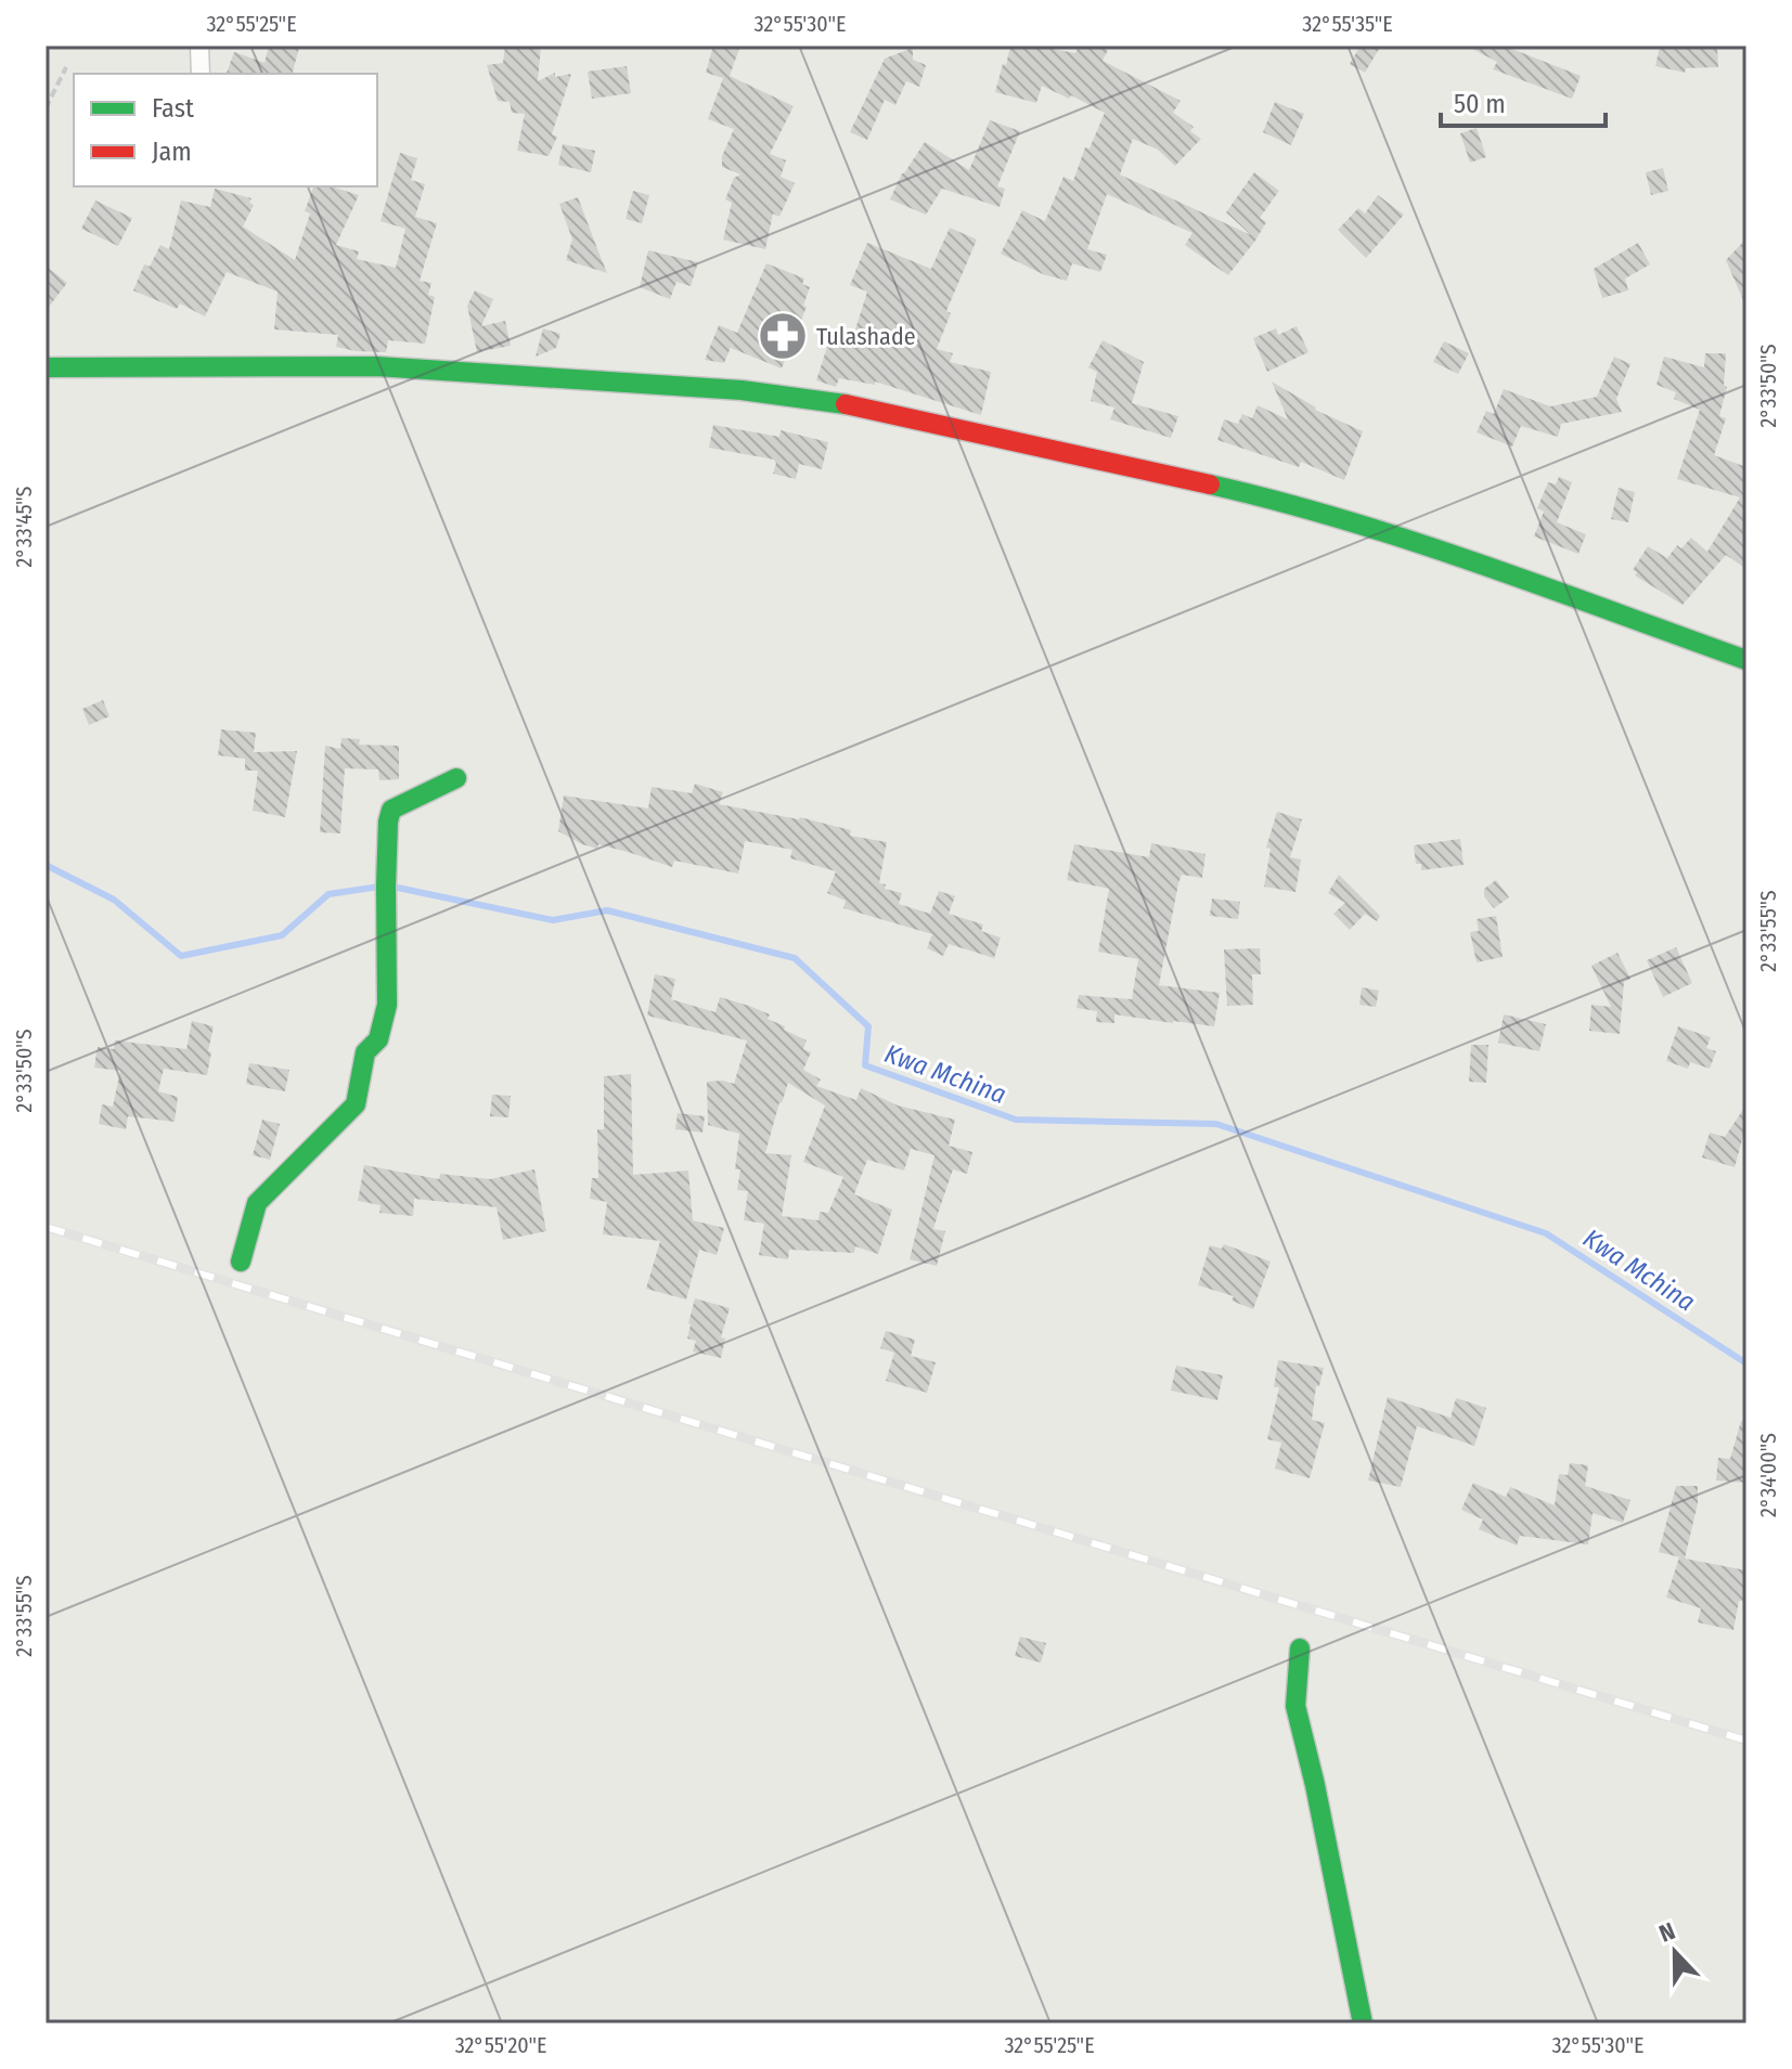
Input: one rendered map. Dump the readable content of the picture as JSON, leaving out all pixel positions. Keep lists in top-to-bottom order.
{
  "water": ["Kwa Mchina"],
  "places": {
    "pharmacy": ["Tulashade"]
  },
  "legend": ["Fast", "Jam"],
  "scale_bar": "50 m",
  "north": "top",
  "coordinates": [
    "32°55'25\"E",
    "32°55'30\"E",
    "32°55'35\"E",
    "2°33'50\"S",
    "2°33'45\"S",
    "2°33'55\"S",
    "2°34'00\"S",
    "32°55'20\"E"
  ]
}
